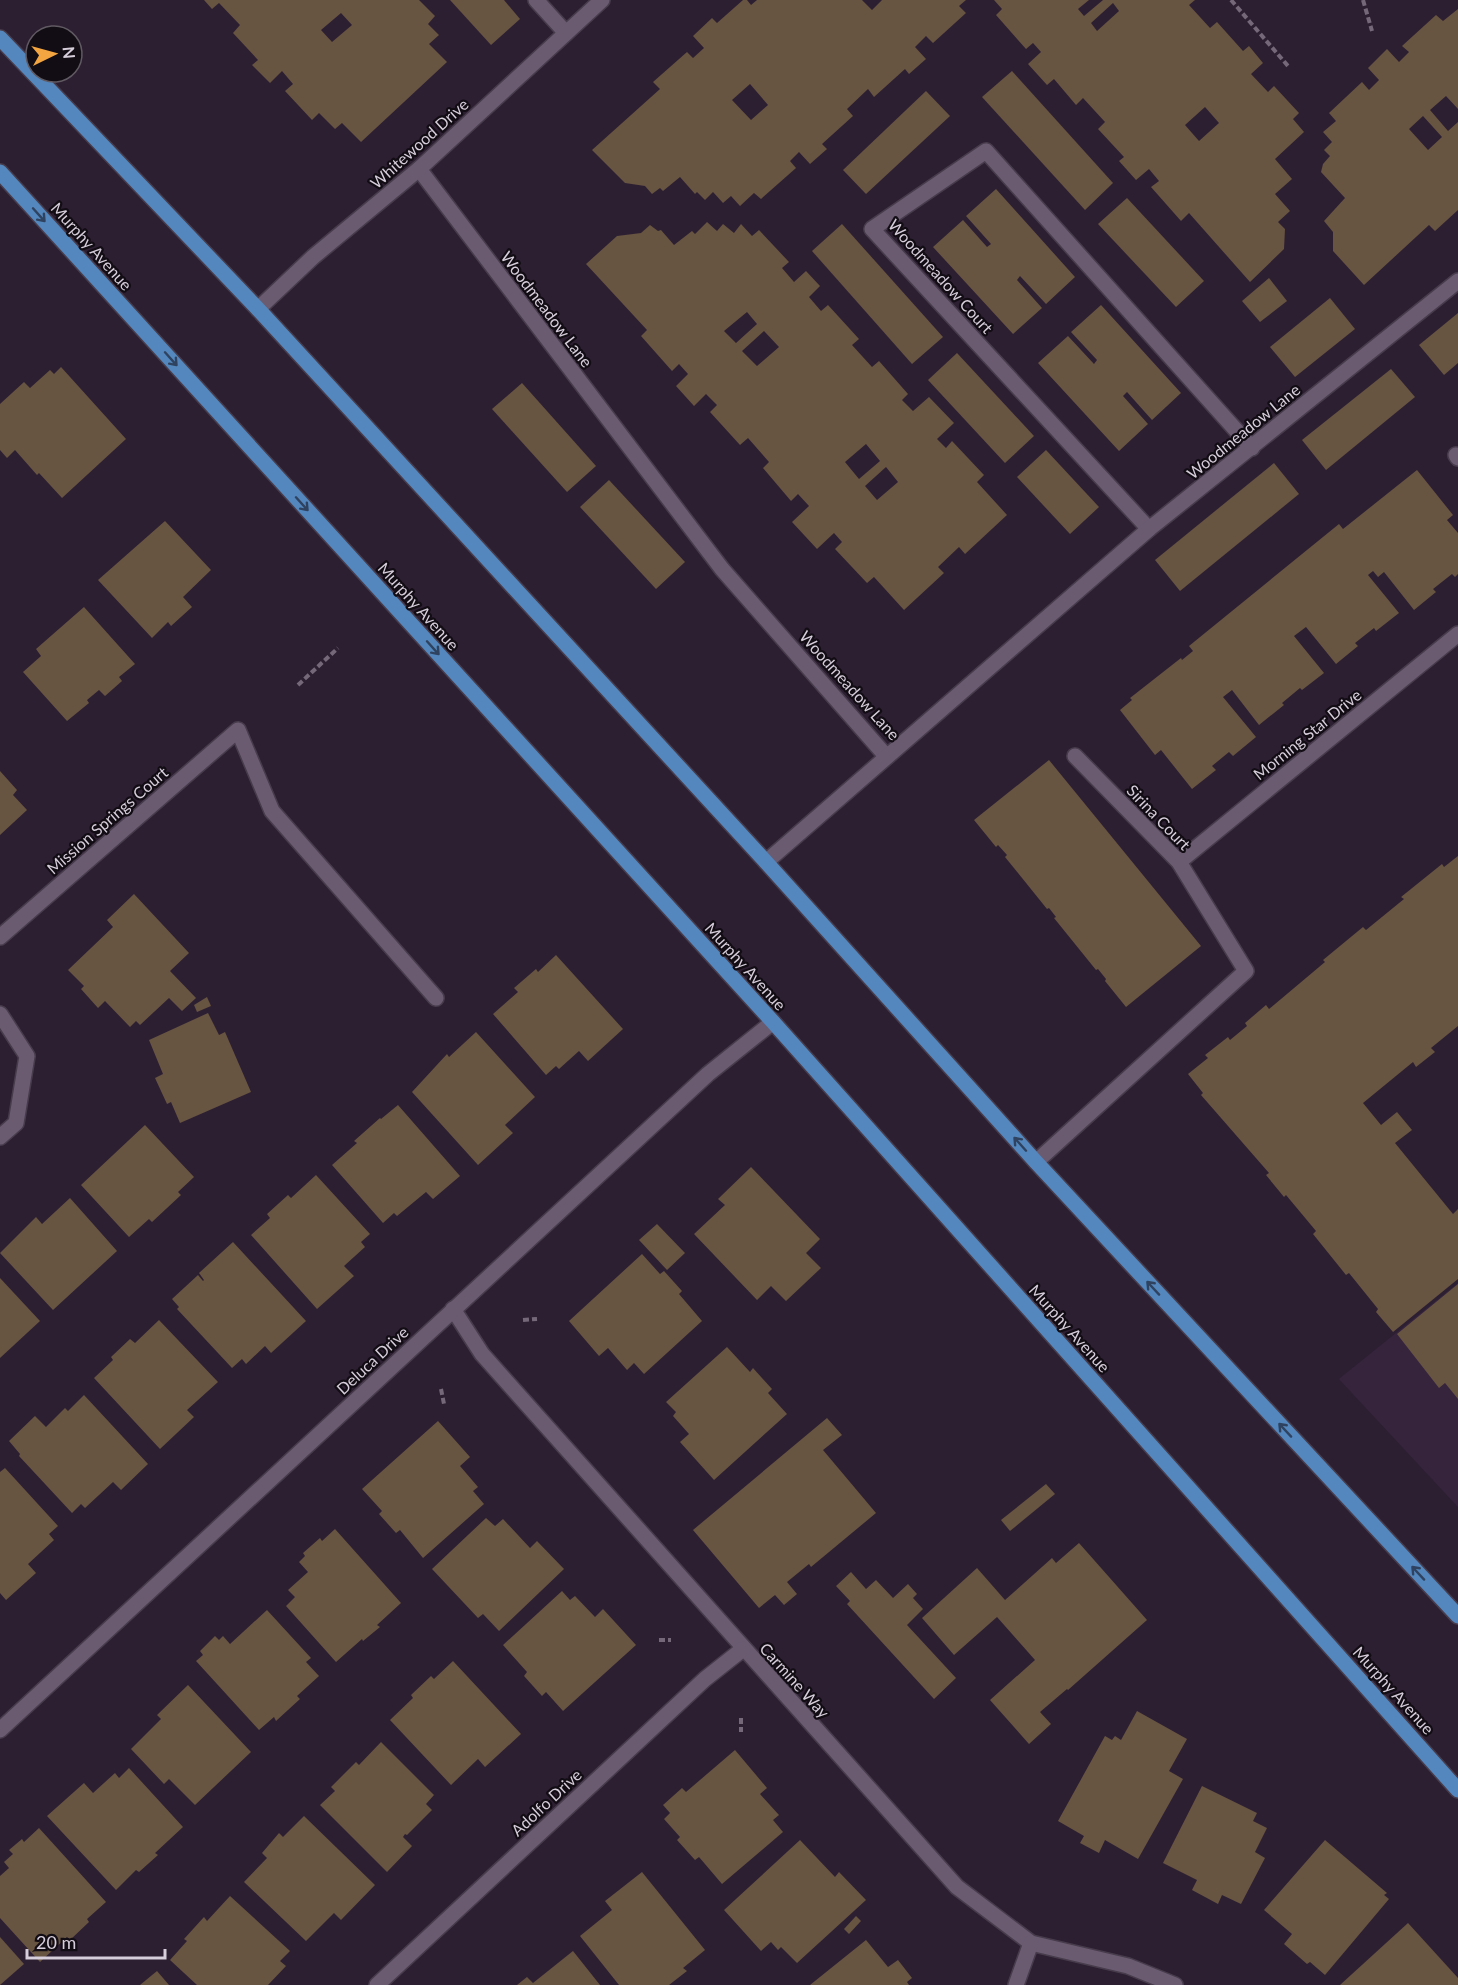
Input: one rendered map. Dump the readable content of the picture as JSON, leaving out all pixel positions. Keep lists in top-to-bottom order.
{
  "streets": {
    "main road": ["Murphy Avenue"],
    "street": [
      "Whitewood Drive",
      "Woodmeadow Court",
      "Woodmeadow Lane",
      "Morning Star Drive",
      "Sirina Court",
      "Mission Springs Court",
      "Deluca Drive",
      "Carmine Way",
      "Adolfo Drive"
    ]
  },
  "crossings": [
    ["Whitewood Drive", "Woodmeadow Lane"],
    ["Murphy Avenue", "Deluca Drive"],
    ["Woodmeadow Court", "Woodmeadow Lane"],
    ["Morning Star Drive", "Sirina Court"],
    ["Deluca Drive", "Carmine Way"],
    ["Carmine Way", "Adolfo Drive"]
  ],
  "scale_bar": "20 m",
  "north": "right"
}
